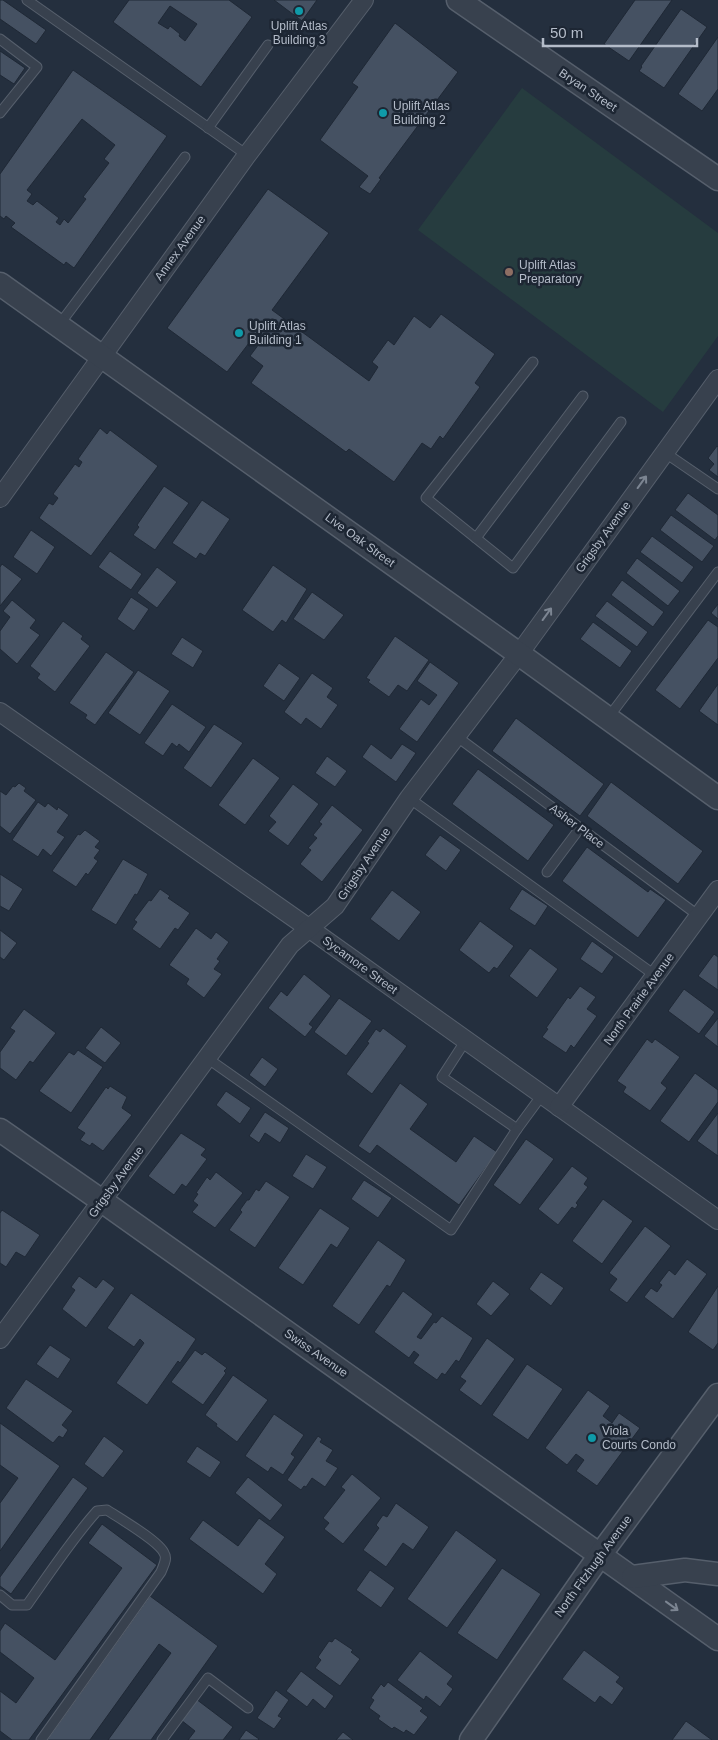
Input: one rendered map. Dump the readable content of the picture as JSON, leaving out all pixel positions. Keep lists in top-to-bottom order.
{
  "streets": {
    "street": [
      "Bryan Street",
      "Annex Avenue",
      "Grigsby Avenue",
      "Live Oak Street",
      "Sycamore Street",
      "North Prairie Avenue",
      "Swiss Avenue",
      "North Fitzhugh Avenue"
    ],
    "lane": ["Asher Place"]
  },
  "crossings": [
    ["Annex Avenue", "Live Oak Street"],
    ["Grigsby Avenue", "Live Oak Street"],
    ["Grigsby Avenue", "Asher Place"],
    ["Grigsby Avenue", "Sycamore Street"],
    ["Grigsby Avenue", "Swiss Avenue"],
    ["Asher Place", "North Prairie Avenue"],
    ["Sycamore Street", "North Prairie Avenue"],
    ["Swiss Avenue", "North Fitzhugh Avenue"]
  ],
  "places": [
    "Uplift Atlas Building 3",
    "Uplift Atlas Building 2",
    "Uplift Atlas Preparatory",
    "Uplift Atlas Building 1",
    "Viola Courts Condo"
  ],
  "scale_bar": "50 m"
}
